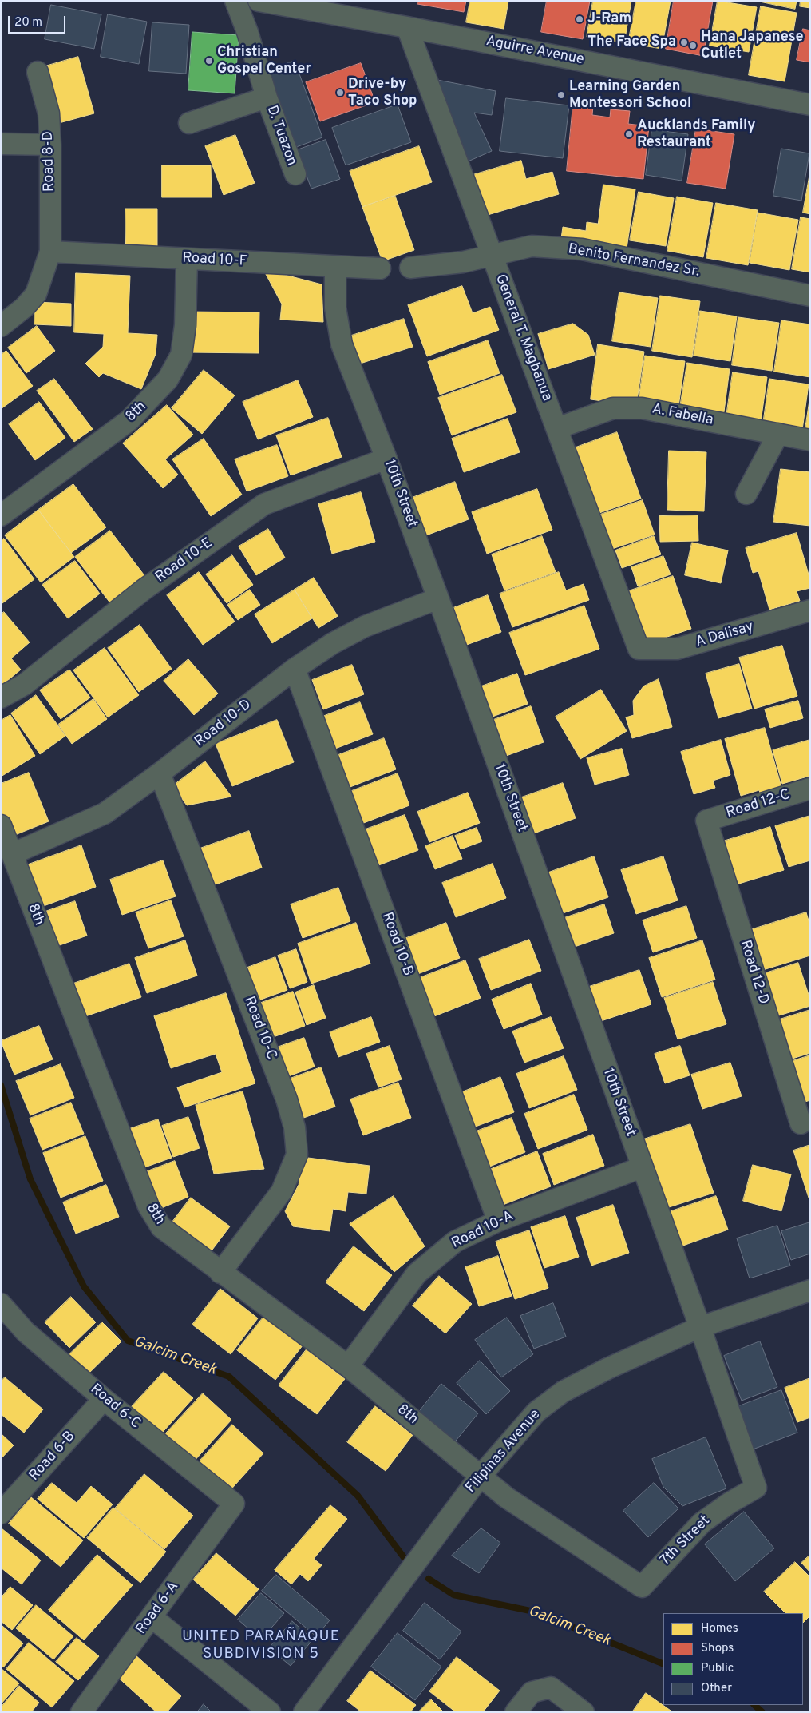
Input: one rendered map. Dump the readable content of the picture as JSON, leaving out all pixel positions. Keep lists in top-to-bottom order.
{
  "streets": {
    "street": [
      "Aguirre Avenue",
      "D. Tuazon",
      "Road 8-D",
      "Road 10-F",
      "Benito Fernandez Sr.",
      "General T. Magbanua",
      "8th",
      "A. Fabella",
      "10th Street",
      "Road 10-E",
      "A Dalisay",
      "Road 10-D",
      "Road 12-C",
      "Road 10-B",
      "Road 12-D",
      "Road 10-C",
      "Road 10-A",
      "Road 6-C",
      "Filipinas Avenue",
      "Road 6-B",
      "7th Street",
      "Road 6-A"
    ]
  },
  "crossings": [
    ["Aguirre Avenue", "General T. Magbanua"],
    ["Road 8-D", "Road 10-F"],
    ["Road 10-F", "8th"],
    ["Road 10-F", "10th Street"],
    ["Benito Fernandez Sr.", "General T. Magbanua"],
    ["General T. Magbanua", "A. Fabella"],
    ["General T. Magbanua", "A Dalisay"],
    ["8th", "Road 10-D"],
    ["8th", "Road 10-C"],
    ["8th", "Road 10-A"],
    ["8th", "Filipinas Avenue"],
    ["8th", "7th Street"],
    ["10th Street", "Road 10-E"],
    ["10th Street", "Road 10-D"],
    ["10th Street", "Road 10-A"],
    ["10th Street", "Filipinas Avenue"],
    ["10th Street", "7th Street"],
    ["Road 10-D", "Road 10-B"],
    ["Road 10-D", "Road 10-C"],
    ["Road 12-C", "Road 12-D"],
    ["Road 10-B", "Road 10-A"],
    ["Road 6-C", "Road 6-B"],
    ["Road 6-C", "Road 6-A"],
    ["Filipinas Avenue", "7th Street"]
  ],
  "districts": ["UNITED PARAÑAQUE SUBDIVISION 5"],
  "water": ["Galcim Creek"],
  "places": [
    "J-Ram",
    "The Face Spa",
    "Hana Japanese Cutlet",
    "Christian Gospel Center",
    "Drive-by Taco Shop",
    "Learning Garden Montessori School",
    "Aucklands Family Restaurant"
  ],
  "legend": [
    "Homes",
    "Shops",
    "Public",
    "Other"
  ],
  "scale_bar": "20 m"
}
